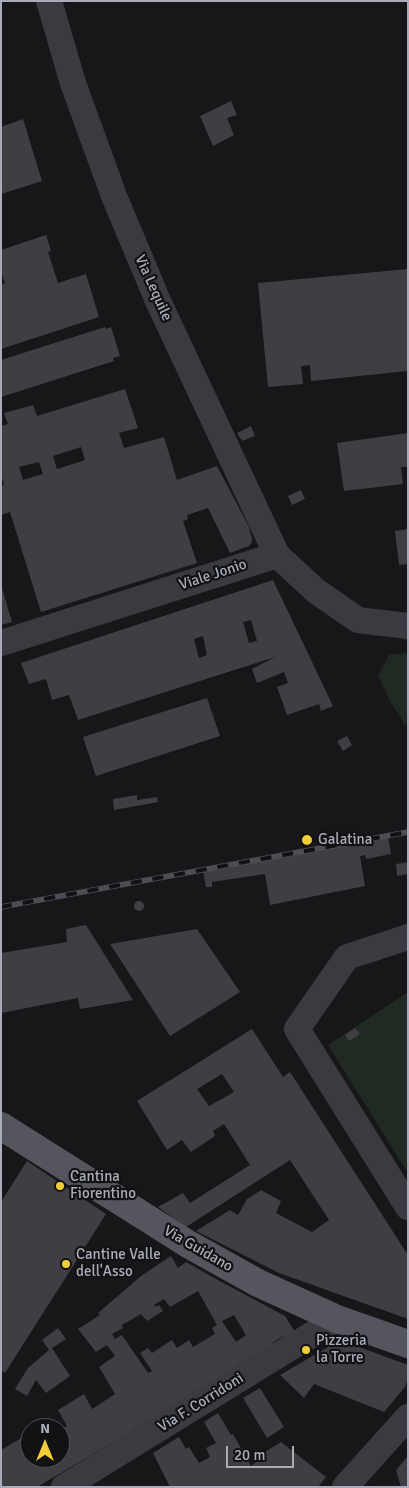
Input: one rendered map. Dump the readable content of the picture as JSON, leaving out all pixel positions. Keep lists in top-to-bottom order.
{
  "streets": {
    "main road": ["Via Guidano"],
    "street": ["Via Lequile", "Viale Jonio", "Via F. Corridoni"]
  },
  "crossings": [
    ["Via Lequile", "Viale Jonio"],
    ["Via Guidano", "Via F. Corridoni"]
  ],
  "places": [
    "Galatina",
    "Cantina Fiorentino",
    "Cantine Valle dell'Asso",
    "Pizzeria la Torre"
  ],
  "scale_bar": "20 m",
  "north": "top"
}
